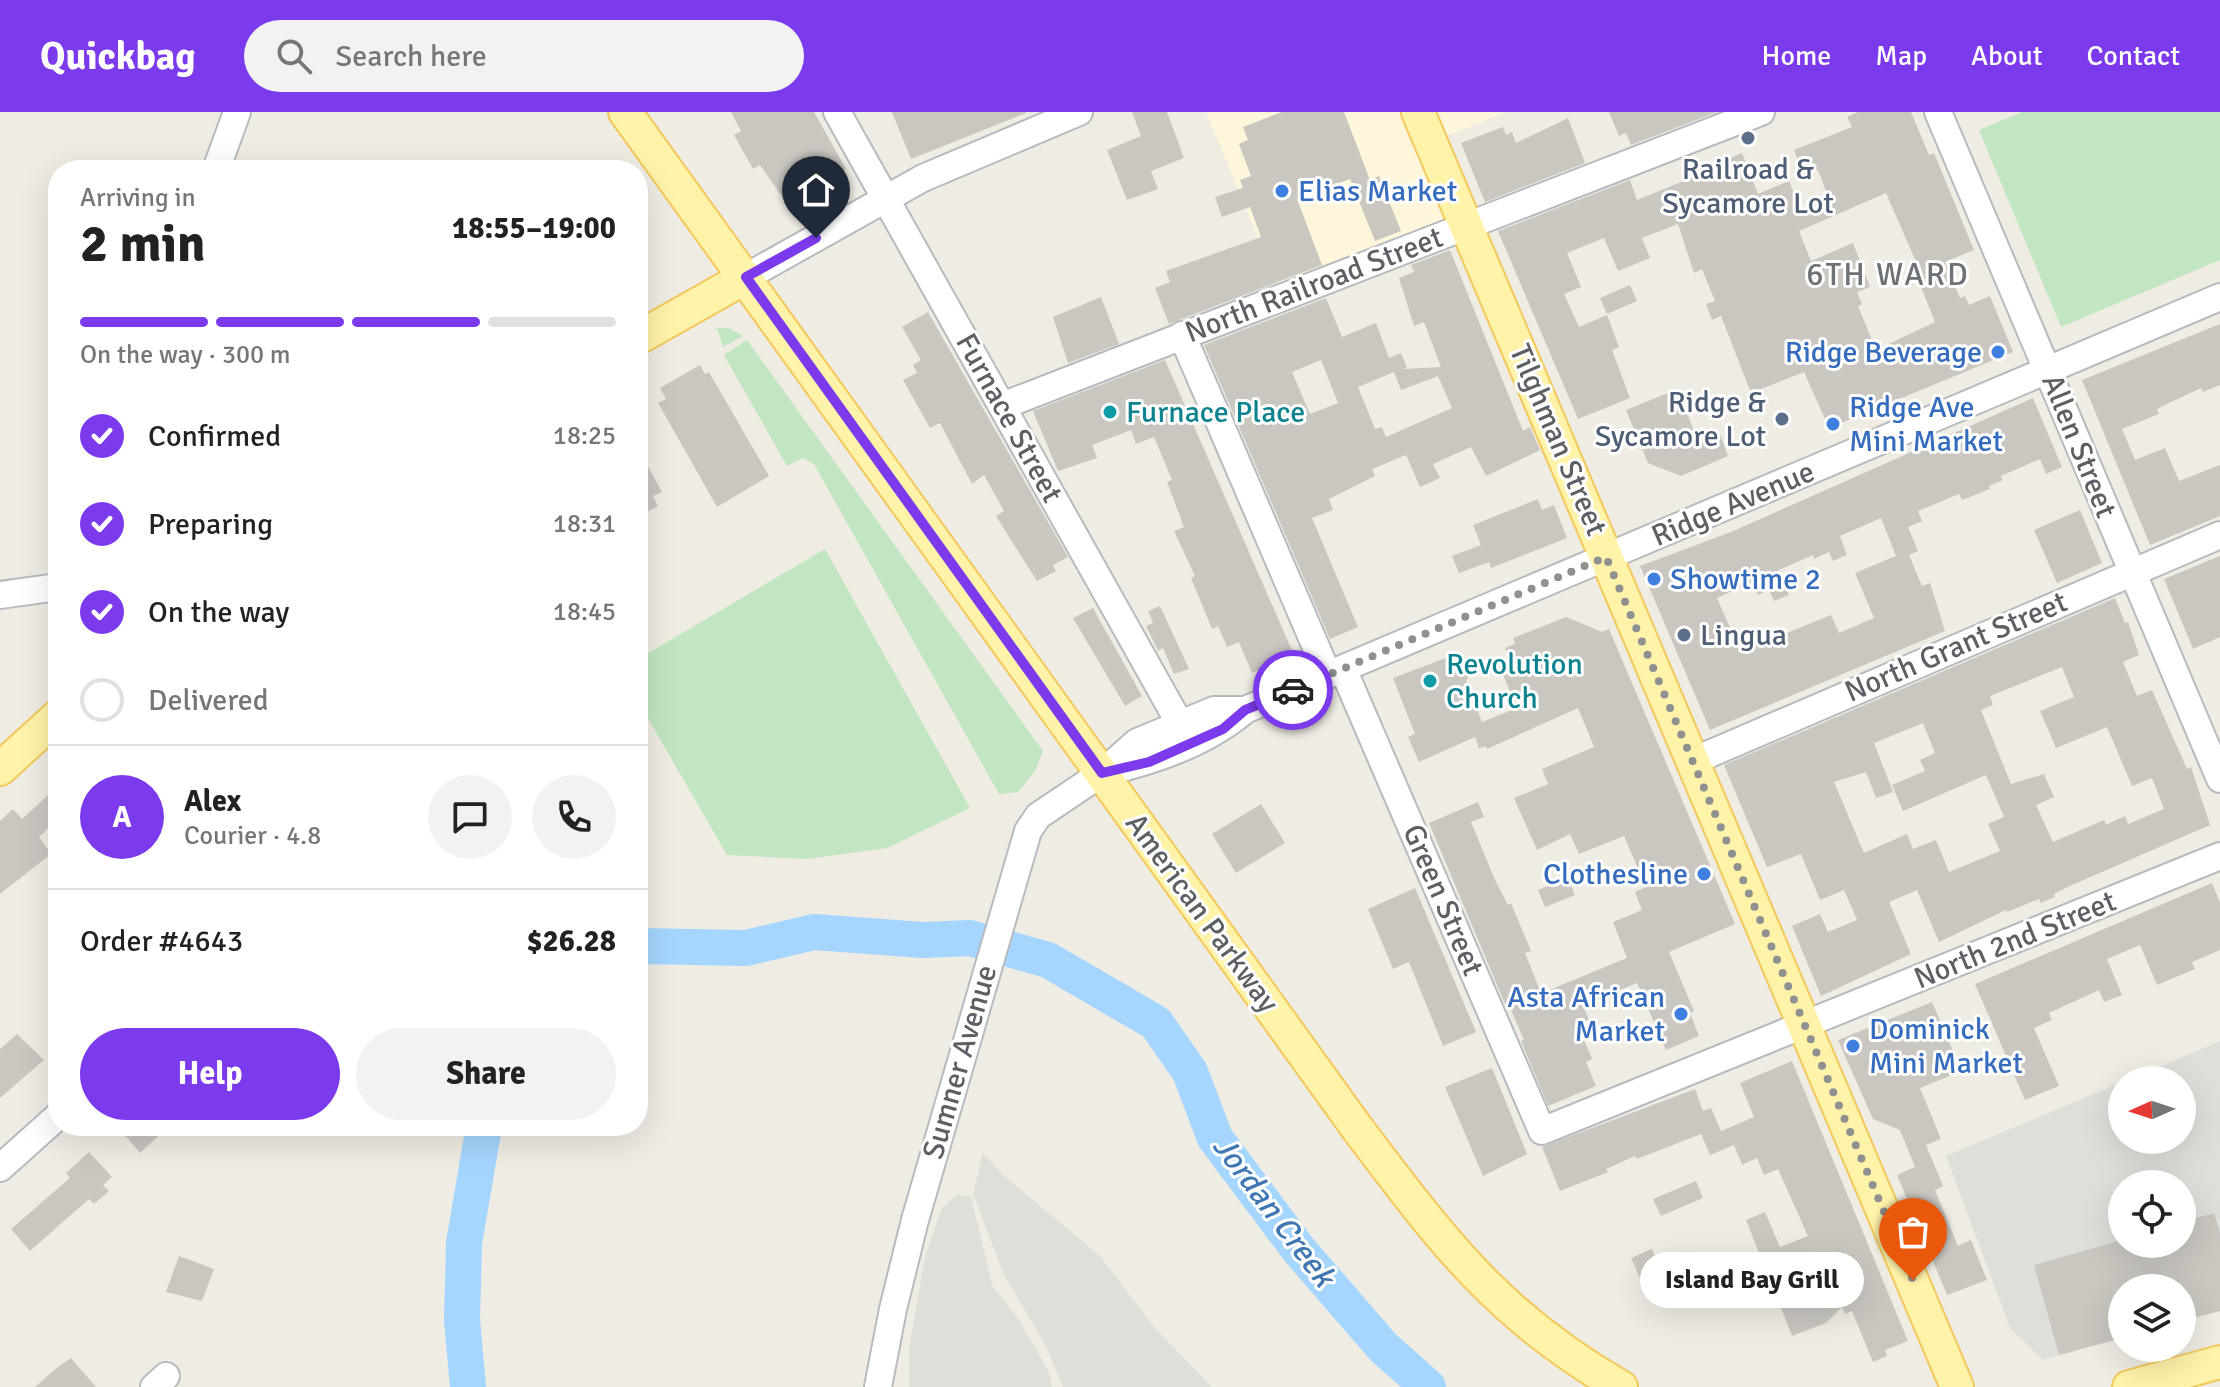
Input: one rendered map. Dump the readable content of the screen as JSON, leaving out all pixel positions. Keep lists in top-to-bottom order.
{
  "streets": {
    "main road": ["Tilghman Street", "American Parkway"],
    "street": [
      "North Railroad Street",
      "Furnace Street",
      "Allen Street",
      "Ridge Avenue",
      "North Grant Street",
      "Green Street",
      "North 2nd Street",
      "Sumner Avenue"
    ]
  },
  "crossings": [
    ["North Railroad Street", "Furnace Street"],
    ["North Railroad Street", "Tilghman Street"],
    ["North Railroad Street", "Green Street"],
    ["Furnace Street", "Ridge Avenue"],
    ["Tilghman Street", "Ridge Avenue"],
    ["Tilghman Street", "North Grant Street"],
    ["Tilghman Street", "North 2nd Street"],
    ["Allen Street", "Ridge Avenue"],
    ["Allen Street", "North Grant Street"],
    ["Ridge Avenue", "Green Street"],
    ["Ridge Avenue", "American Parkway"],
    ["Ridge Avenue", "Sumner Avenue"],
    ["Green Street", "North 2nd Street"],
    ["American Parkway", "Sumner Avenue"]
  ],
  "districts": ["6TH WARD"],
  "water": ["Jordan Creek"],
  "places": [
    "Railroad & Sycamore Lot",
    "Elias Market",
    "Ridge Beverage",
    "Furnace Place",
    "Ridge & Sycamore Lot",
    "Ridge Ave Mini Market",
    "Showtime 2",
    "Lingua",
    "Revolution Church",
    "Clothesline",
    "Asta African Market",
    "Dominick Mini Market",
    "Island Bay Grill"
  ],
  "north": "left",
  "page": {
    "header": "Quickbag",
    "search": "Search here",
    "nav": [
      "Home",
      "Map",
      "About",
      "Contact"
    ],
    "heading": ["2 min", "Arriving in", "18:55–19:00"],
    "panel": [
      "Alex",
      "Courier · 4.8",
      "Order #4643",
      "$26.28"
    ],
    "bar": "On the way · 300 m",
    "list": [
      ["Confirmed", "18:25"],
      ["Preparing", "18:31"],
      ["On the way", "18:45"],
      "Delivered"
    ],
    "round": "A",
    "buttons": ["Help", "Share"],
    "bubble": "Island Bay Grill"
  }
}
